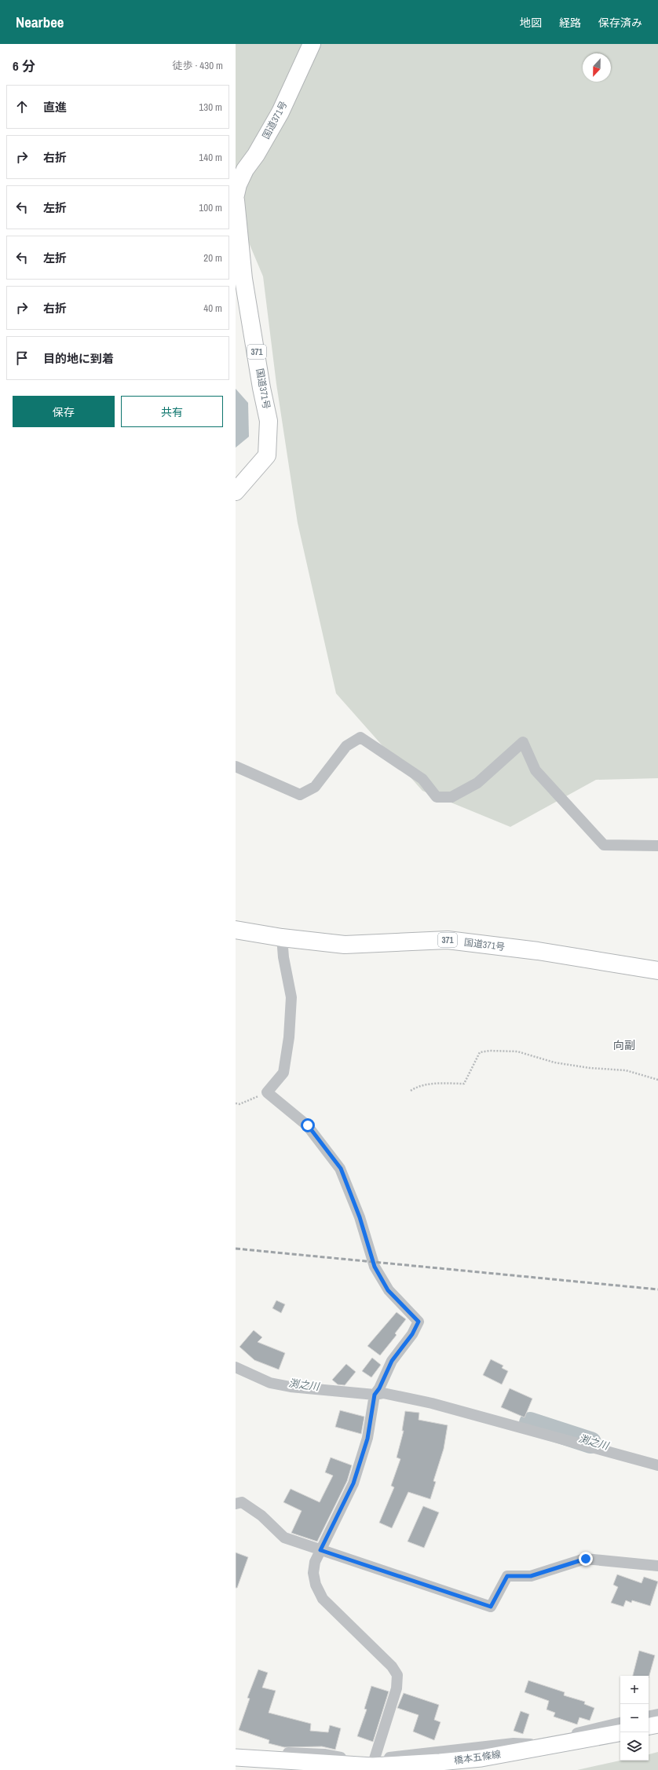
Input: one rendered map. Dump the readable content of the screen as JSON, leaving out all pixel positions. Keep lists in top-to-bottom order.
{
  "streets": {
    "highway": ["国道371号", "371"],
    "main road": ["橋本五條線"]
  },
  "districts": ["向副"],
  "water": ["渕之川"],
  "north": "bottom",
  "page": {
    "header": "Nearbee",
    "nav": ["地図", "経路", "保存済み"],
    "heading": ["6 分", "徒歩 · 430 m"],
    "list": [
      ["直進", "130 m"],
      ["右折", "140 m"],
      ["左折", "100 m"],
      ["左折", "20 m"],
      ["右折", "40 m"],
      "目的地に到着"
    ],
    "buttons": ["保存", "共有"],
    "map_buttons": ["+", "−"]
  }
}
